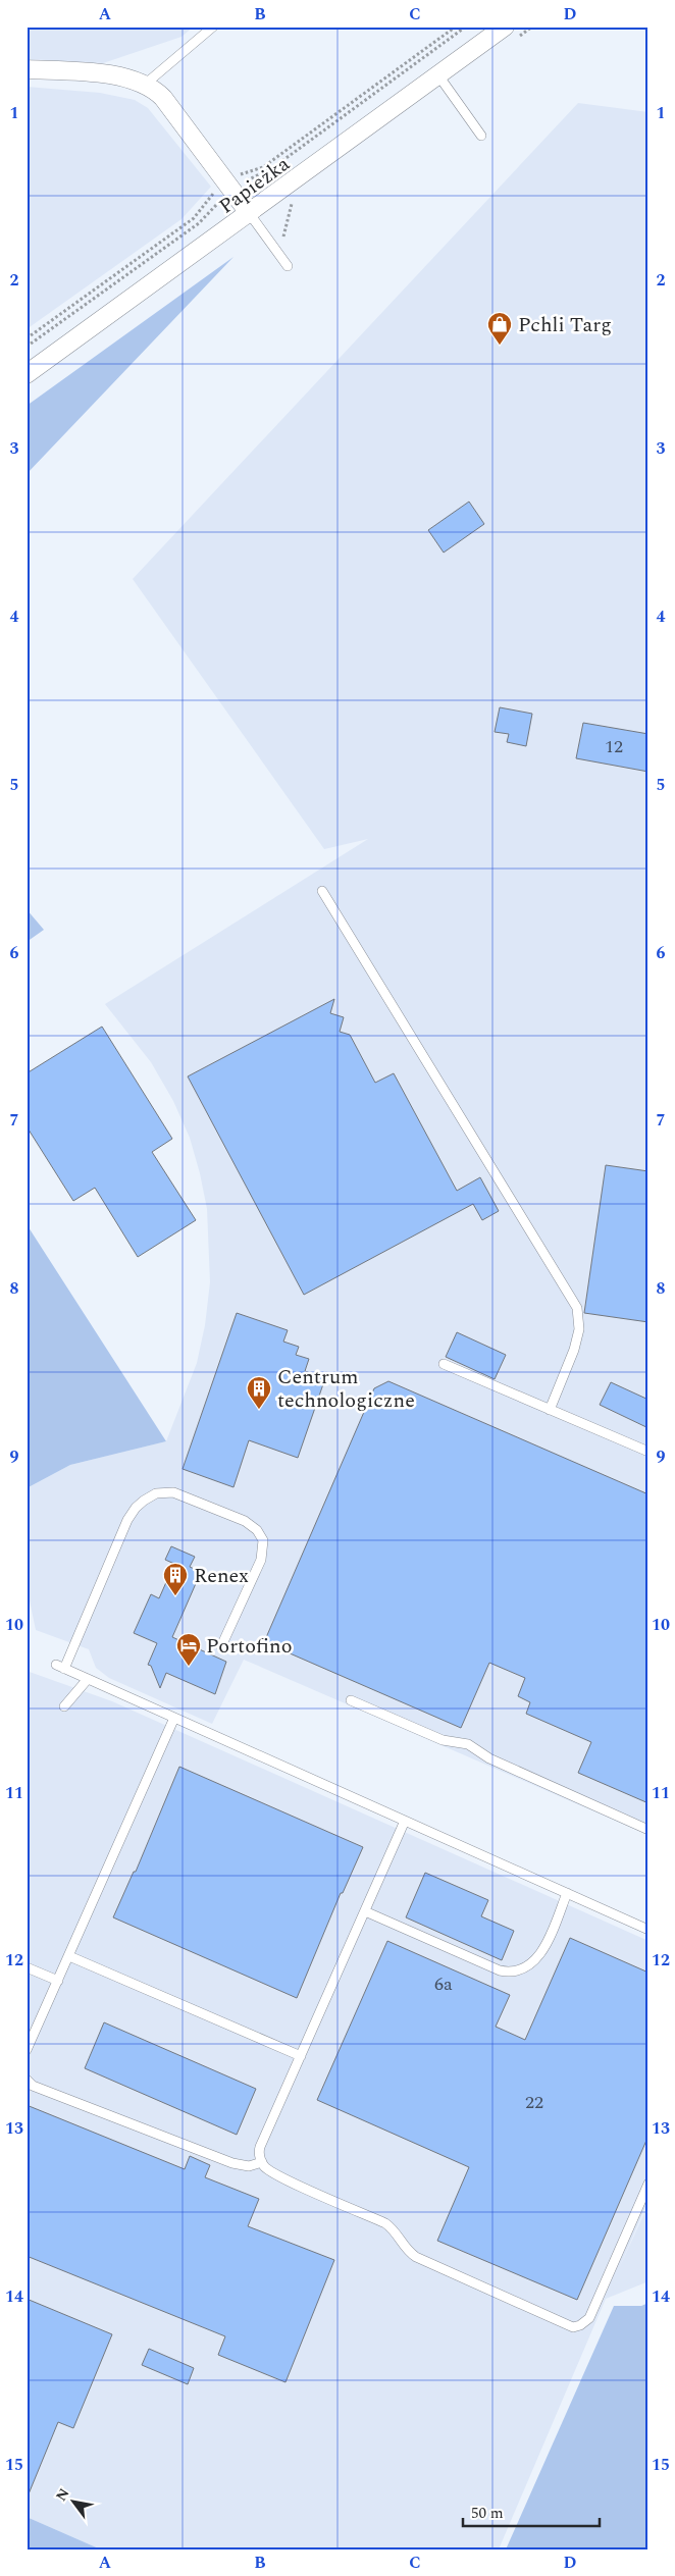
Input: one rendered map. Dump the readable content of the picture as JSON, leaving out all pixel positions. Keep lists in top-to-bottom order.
{
  "streets": {
    "street": ["Papieżka"]
  },
  "places": {
    "shop": ["Pchli Targ"],
    "building": ["Centrum technologiczne", "Renex"],
    "hotel": ["Portofino"]
  },
  "house_numbers": ["12", "6a", "22"],
  "scale_bar": "50 m",
  "north": "top left",
  "grid": {
    "columns": [
      "A",
      "B",
      "C",
      "D"
    ],
    "rows": [
      "1",
      "2",
      "3",
      "4",
      "5",
      "6",
      "7",
      "8",
      "9",
      "10",
      "11",
      "12",
      "13",
      "14",
      "15"
    ]
  }
}
